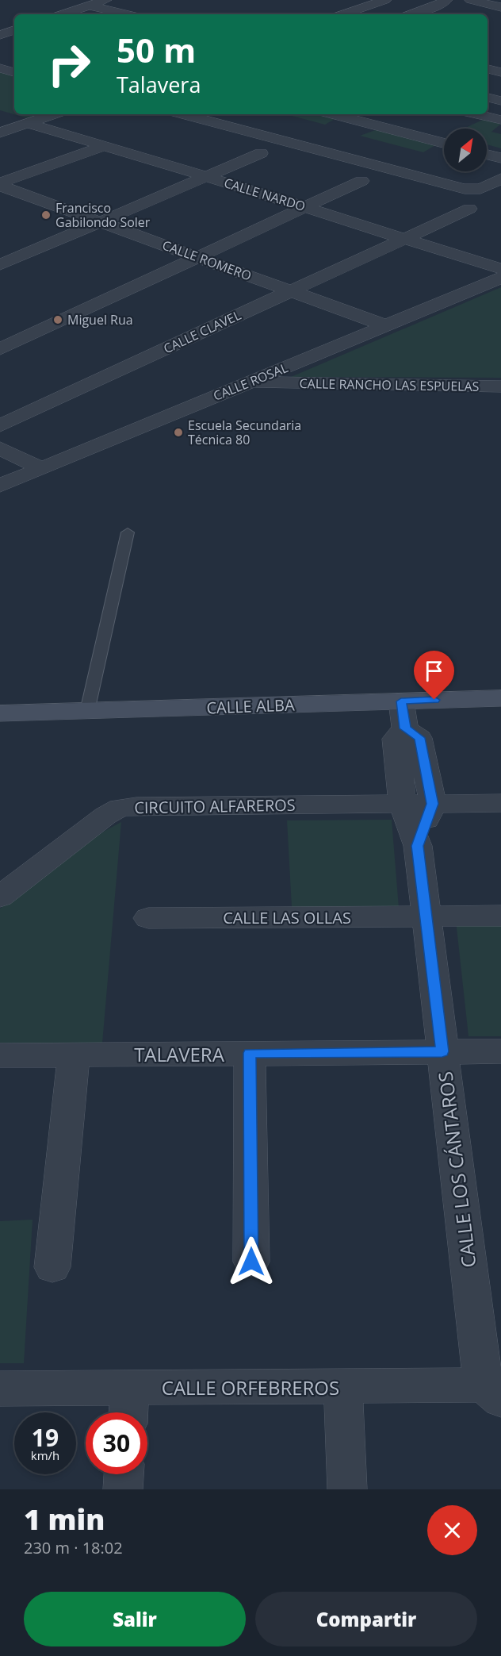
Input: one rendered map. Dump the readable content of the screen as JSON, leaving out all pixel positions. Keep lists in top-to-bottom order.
{
  "streets": {
    "street": [
      "CALLE NARDO",
      "CALLE ROMERO",
      "CALLE CLAVEL",
      "CALLE ROSAL",
      "CALLE RANCHO LAS ESPUELAS",
      "CALLE ALBA",
      "CIRCUITO ALFAREROS",
      "CALLE LAS OLLAS",
      "TALAVERA",
      "CALLE LOS CÁNTAROS",
      "CALLE ORFEBREROS"
    ]
  },
  "crossings": [
    ["CALLE NARDO", "CALLE CLAVEL"],
    ["CALLE ROMERO", "CALLE CLAVEL"],
    ["CALLE ROMERO", "CALLE ROSAL"],
    ["CALLE ROSAL", "CALLE RANCHO LAS ESPUELAS"],
    ["CIRCUITO ALFAREROS", "CALLE LOS CÁNTAROS"],
    ["CALLE LAS OLLAS", "CALLE LOS CÁNTAROS"],
    ["TALAVERA", "CALLE LOS CÁNTAROS"],
    ["CALLE LOS CÁNTAROS", "CALLE ORFEBREROS"]
  ],
  "places": ["Francisco Gabilondo Soler", "Miguel Rua", "Escuela Secundaria Técnica 80"],
  "north": "top right",
  "page": {
    "turn": ["50 m", "Talavera"],
    "speed": "19 km/h",
    "limit": "30",
    "heading": ["1 min", "230 m · 18:02"],
    "buttons": ["Salir", "Compartir"]
  }
}
